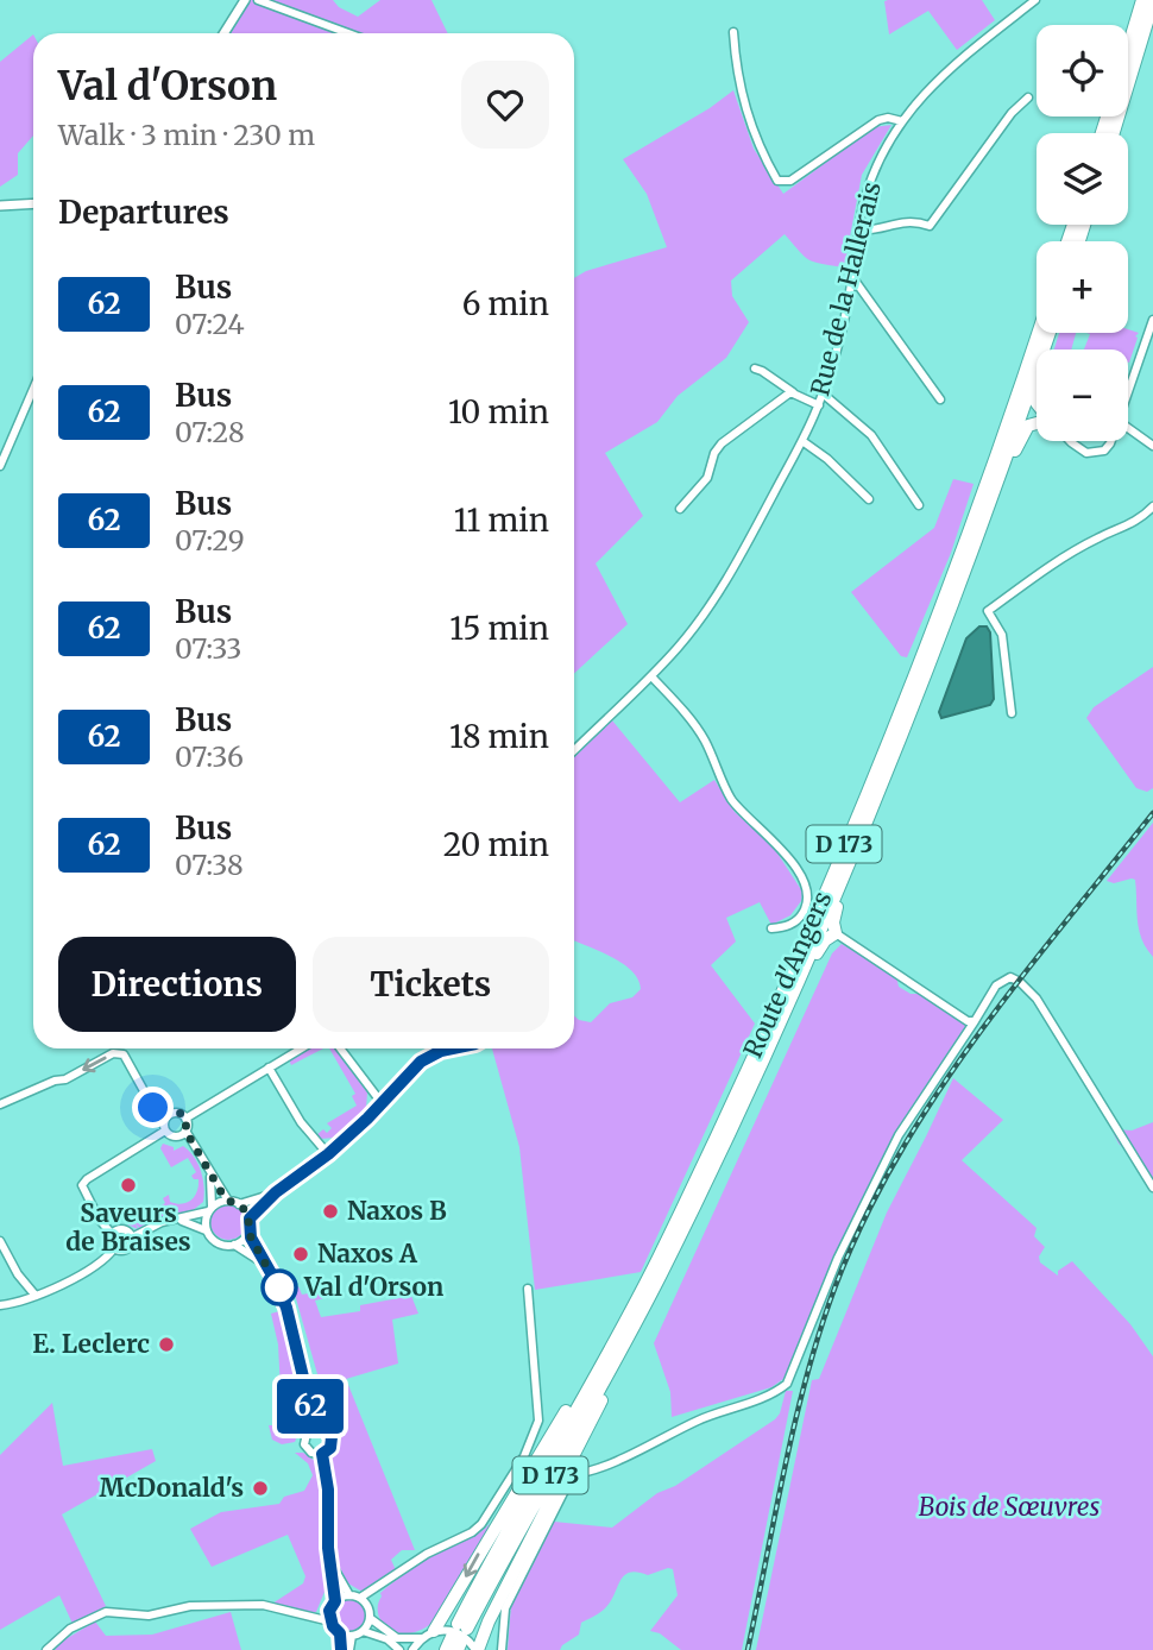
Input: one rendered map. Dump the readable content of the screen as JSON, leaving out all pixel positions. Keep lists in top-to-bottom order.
{
  "streets": {
    "highway": ["D 173", "Route d'Angers"],
    "street": ["Rue de la Hallerais"]
  },
  "parks": ["Bois de Sœuvres"],
  "places": [
    "Saveurs de Braises",
    "Naxos B",
    "Naxos A",
    "Val d'Orson",
    "E. Leclerc",
    "McDonald's"
  ],
  "lines": ["bus line 62"],
  "page": {
    "on_map": "62",
    "map_buttons": ["+", "−"],
    "heading": [
      ["Val d'Orson", "Walk · 3 min · 230 m"],
      "Departures"
    ],
    "list": [
      {
        "mark": "62",
        "name": "Bus",
        "note": "07:24",
        "value": "6 min"
      },
      {
        "mark": "62",
        "name": "Bus",
        "note": "07:28",
        "value": "10 min"
      },
      {
        "mark": "62",
        "name": "Bus",
        "note": "07:29",
        "value": "11 min"
      },
      {
        "mark": "62",
        "name": "Bus",
        "note": "07:33",
        "value": "15 min"
      },
      {
        "mark": "62",
        "name": "Bus",
        "note": "07:36",
        "value": "18 min"
      },
      {
        "mark": "62",
        "name": "Bus",
        "note": "07:38",
        "value": "20 min"
      }
    ],
    "buttons": ["Directions", "Tickets"]
  }
}
